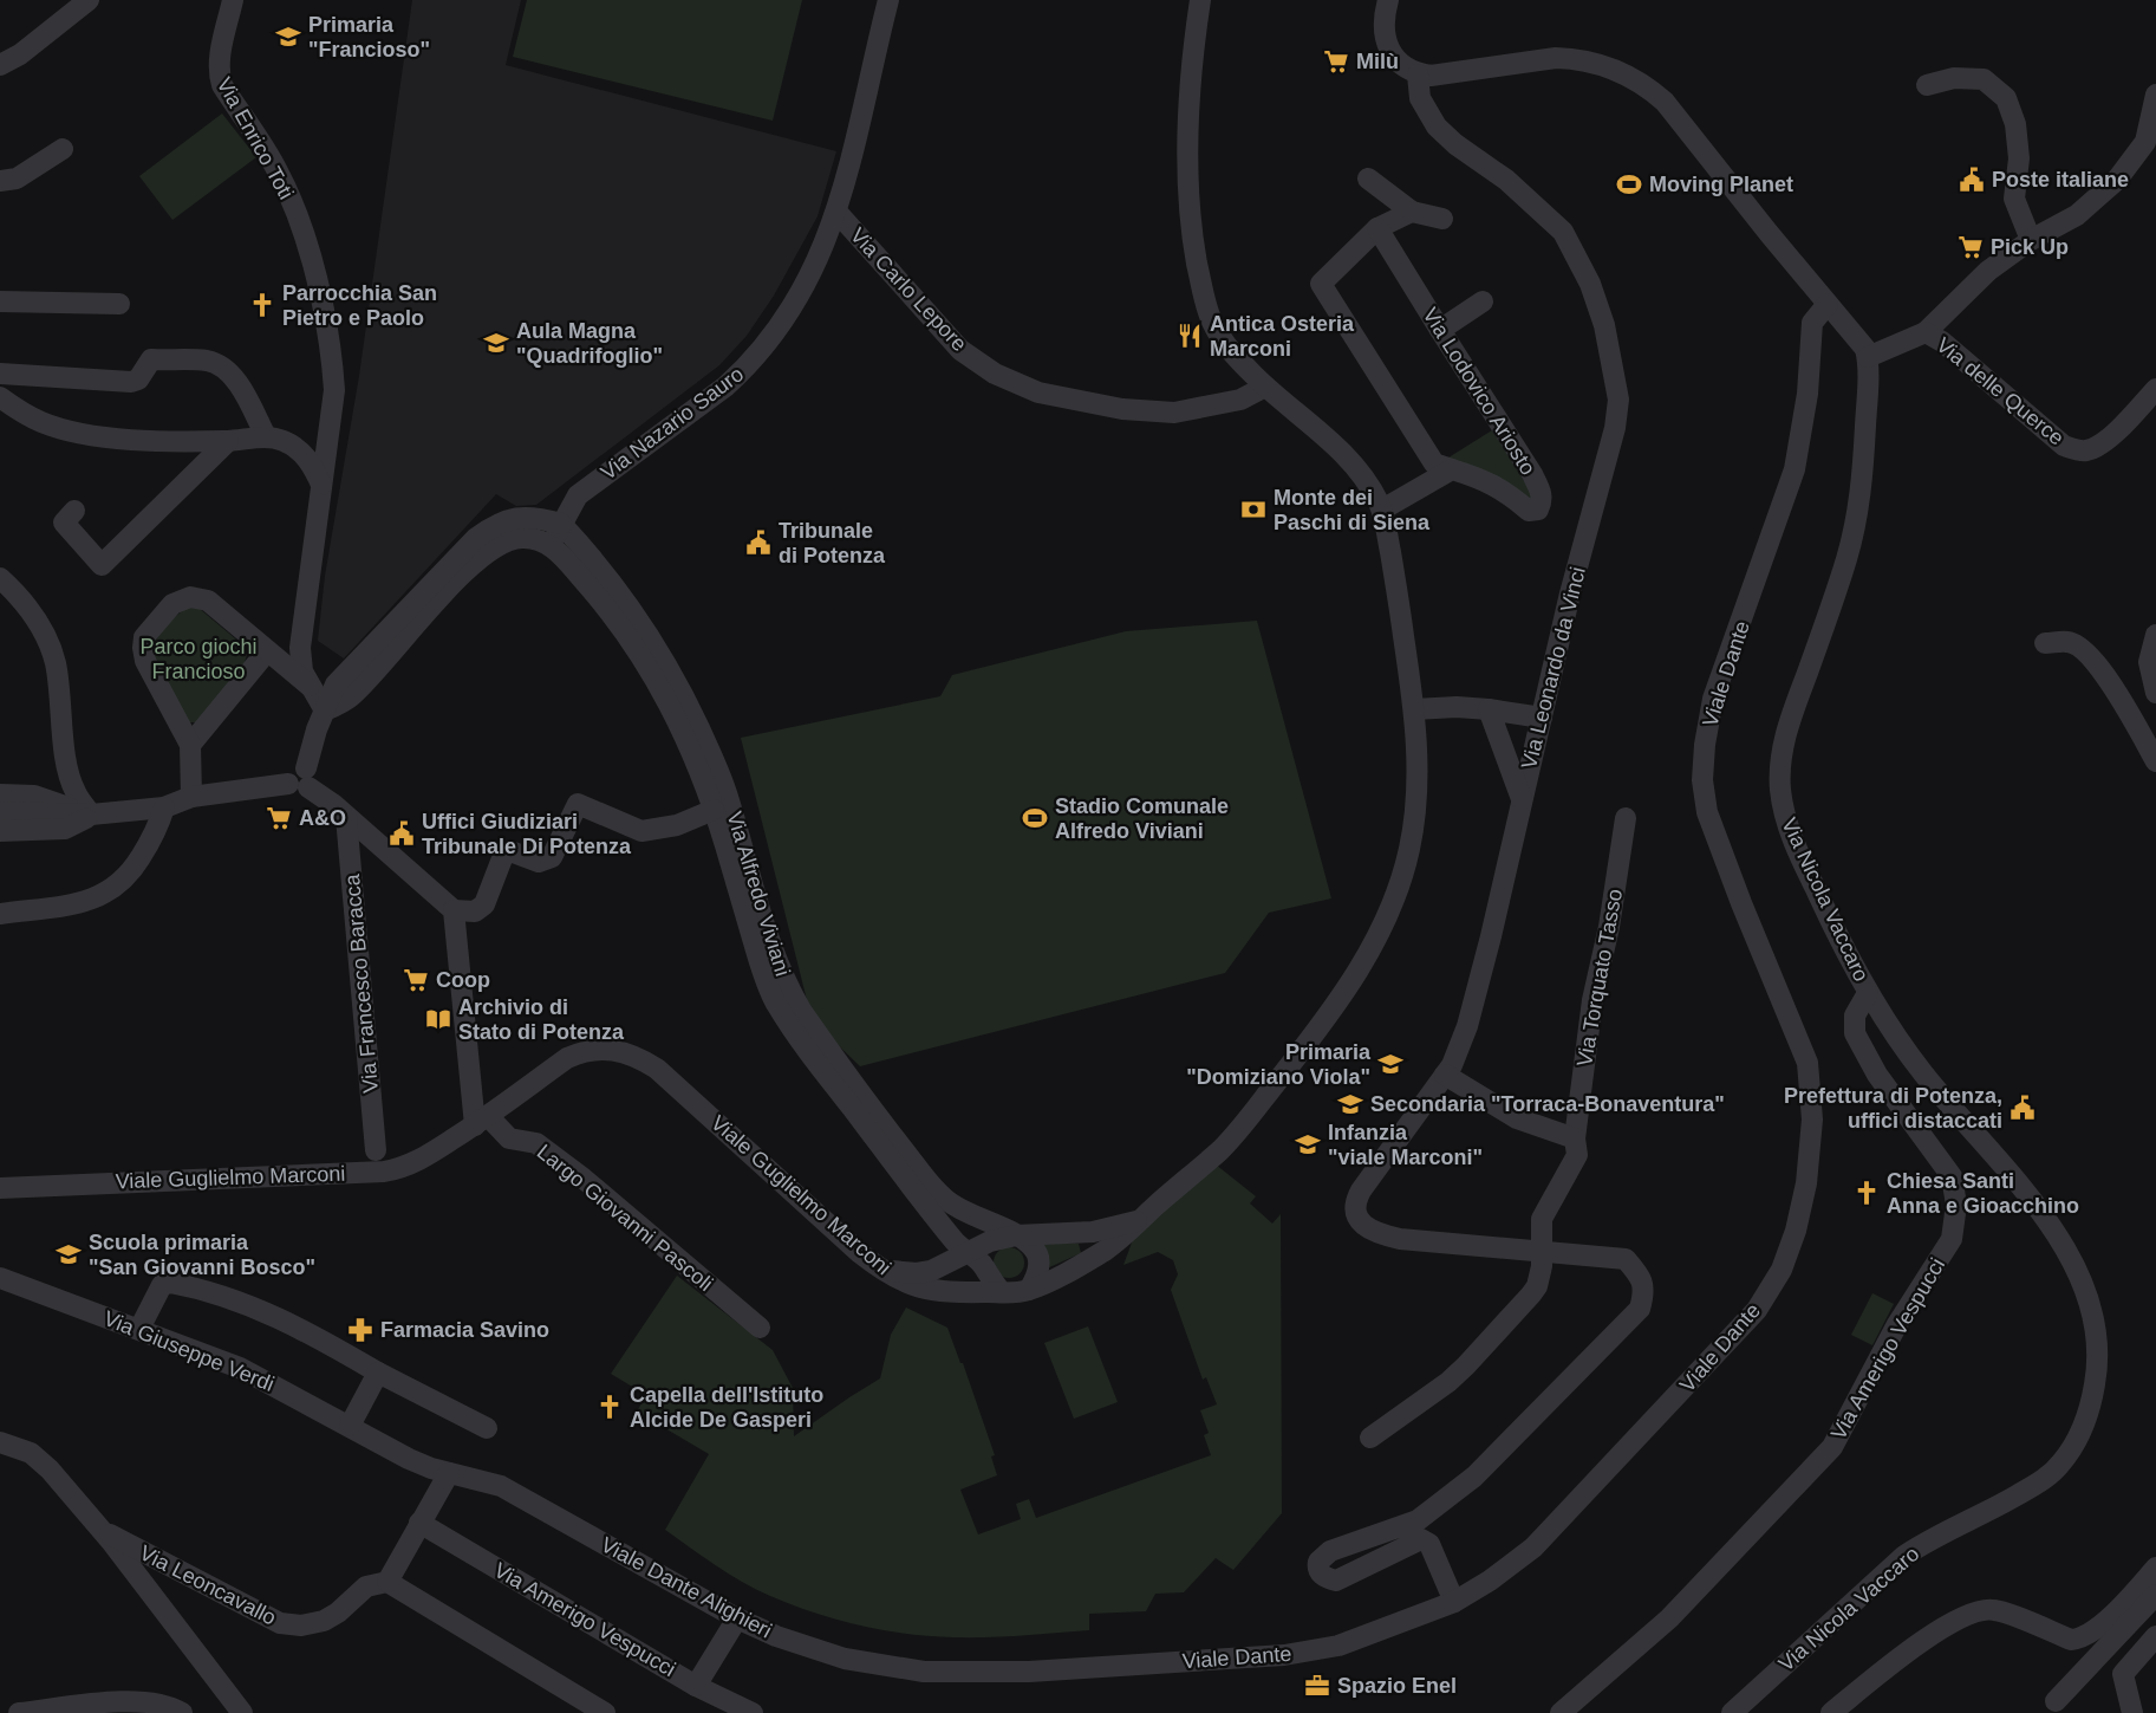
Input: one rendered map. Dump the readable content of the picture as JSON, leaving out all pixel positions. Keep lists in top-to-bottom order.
{
  "streets": {
    "street": [
      "Via Enrico Toti",
      "Via Carlo Lepore",
      "Via Lodovico Ariosto",
      "Via delle Querce",
      "Via Nazario Sauro",
      "Via Leonardo da Vinci",
      "Viale Dante",
      "Via Alfredo Viviani",
      "Via Nicola Vaccaro",
      "Via Torquato Tasso",
      "Via Francesco Baracca",
      "Viale Guglielmo Marconi",
      "Largo Giovanni Pascoli",
      "Via Amerigo Vespucci",
      "Via Giuseppe Verdi",
      "Via Leoncavallo",
      "Viale Dante Alighieri"
    ]
  },
  "crossings": [
    ["Via Carlo Lepore", "Via Nazario Sauro"],
    ["Via Carlo Lepore", "Viale Guglielmo Marconi"],
    ["Via delle Querce", "Via Nicola Vaccaro"],
    ["Via Nazario Sauro", "Via Alfredo Viviani"],
    ["Via Leonardo da Vinci", "Viale Dante"],
    ["Via Leonardo da Vinci", "Via Torquato Tasso"],
    ["Viale Dante", "Viale Dante Alighieri"],
    ["Via Alfredo Viviani", "Viale Guglielmo Marconi"],
    ["Via Nicola Vaccaro", "Via Amerigo Vespucci"],
    ["Viale Guglielmo Marconi", "Largo Giovanni Pascoli"],
    ["Via Giuseppe Verdi", "Viale Dante Alighieri"]
  ],
  "parks": ["Parco giochi Francioso"],
  "places": {
    "school or university": [
      "Primaria \"Francioso\"",
      "Aula Magna \"Quadrifoglio\"",
      "Primaria \"Domiziano Viola\"",
      "Secondaria \"Torraca-Bonaventura\"",
      "Infanzia \"viale Marconi\"",
      "Scuola primaria \"San Giovanni Bosco\""
    ],
    "supermarket": [
      "Milù",
      "Pick Up",
      "A&O",
      "Coop"
    ],
    "public building": [
      "Poste italiane",
      "Tribunale di Potenza",
      "Uffici Giudiziari Tribunale Di Potenza",
      "Prefettura di Potenza, uffici distaccati"
    ],
    "sports": ["Moving Planet", "Stadio Comunale Alfredo Viviani"],
    "church": ["Parrocchia San Pietro e Paolo", "Chiesa Santi Anna e Gioacchino", "Capella dell'Istituto Alcide De Gasperi"],
    "restaurant": ["Antica Osteria Marconi"],
    "bank": ["Monte dei Paschi di Siena"],
    "library": ["Archivio di Stato di Potenza"],
    "pharmacy": ["Farmacia Savino"],
    "office": ["Spazio Enel"]
  }
}
